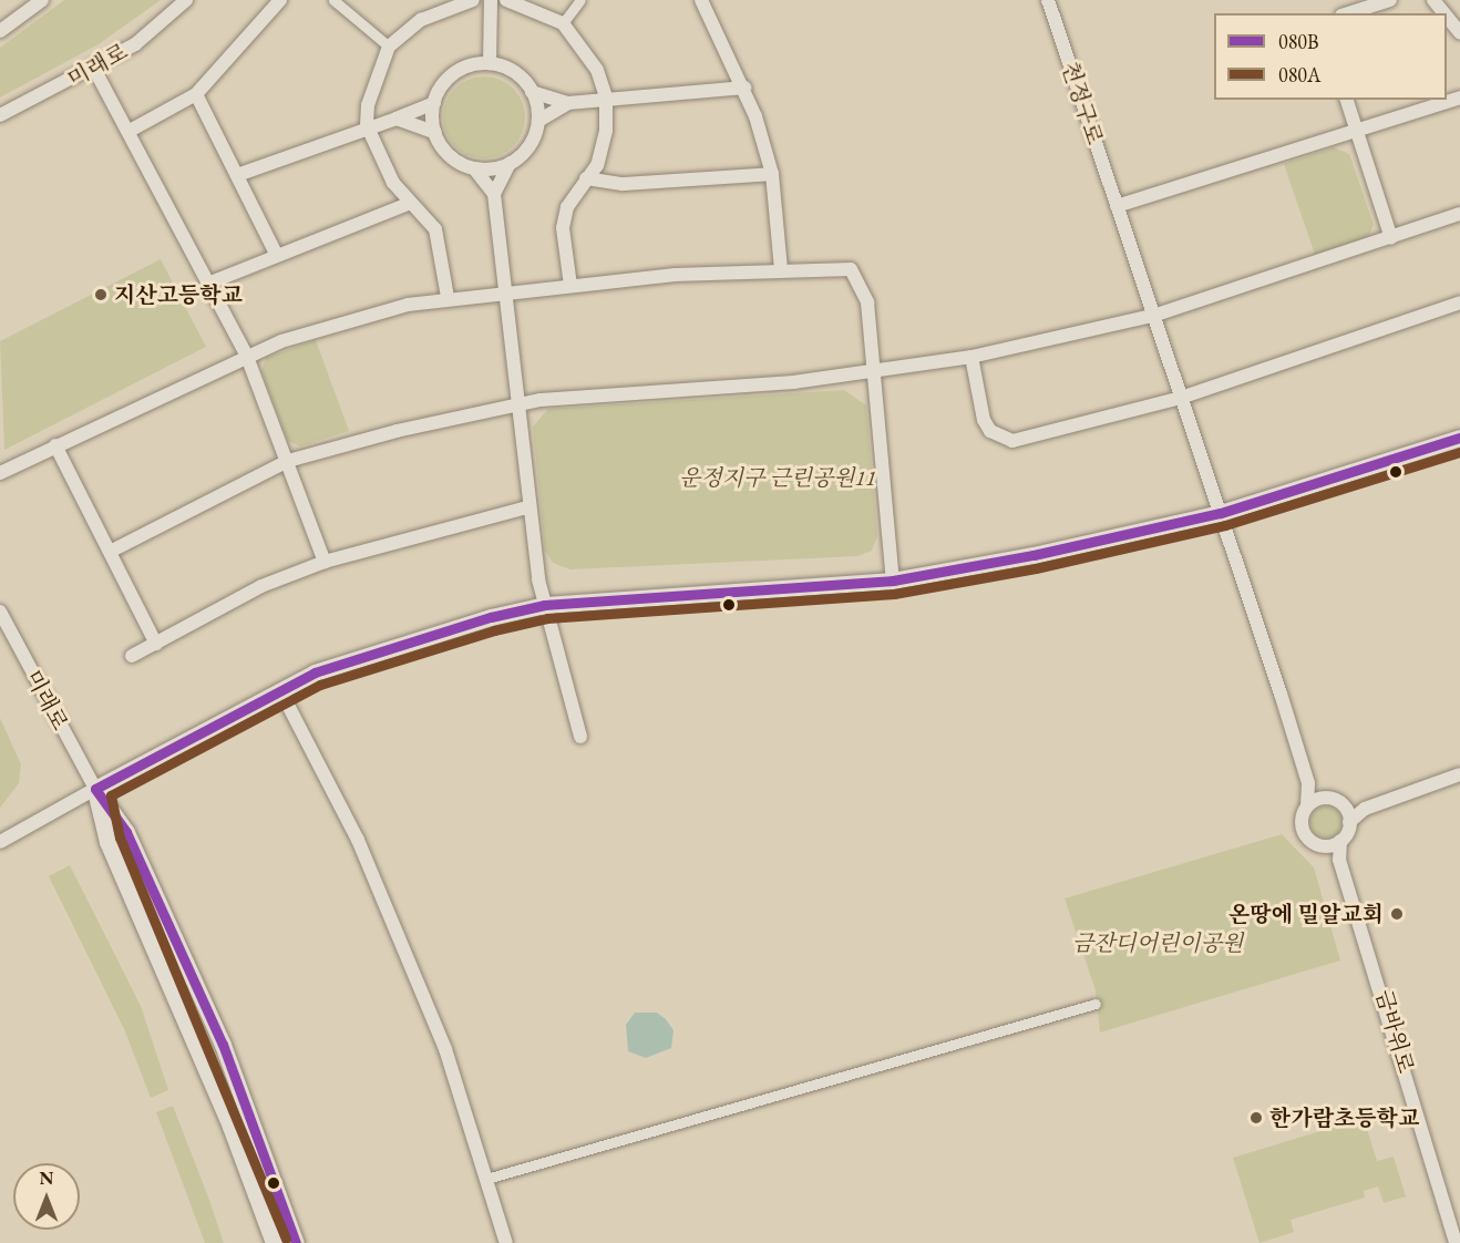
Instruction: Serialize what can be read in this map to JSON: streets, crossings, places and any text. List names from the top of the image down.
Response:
{
  "streets": {
    "street": ["미래로", "천정구로", "금바위로"]
  },
  "parks": ["운정지구 근린공원11", "금잔디어린이공원"],
  "places": ["지산고등학교", "온땅에 밀알교회", "한가람초등학교"],
  "lines": ["transit line 080B", "transit line 080A"],
  "legend": ["080B", "080A"],
  "north": "top"
}
